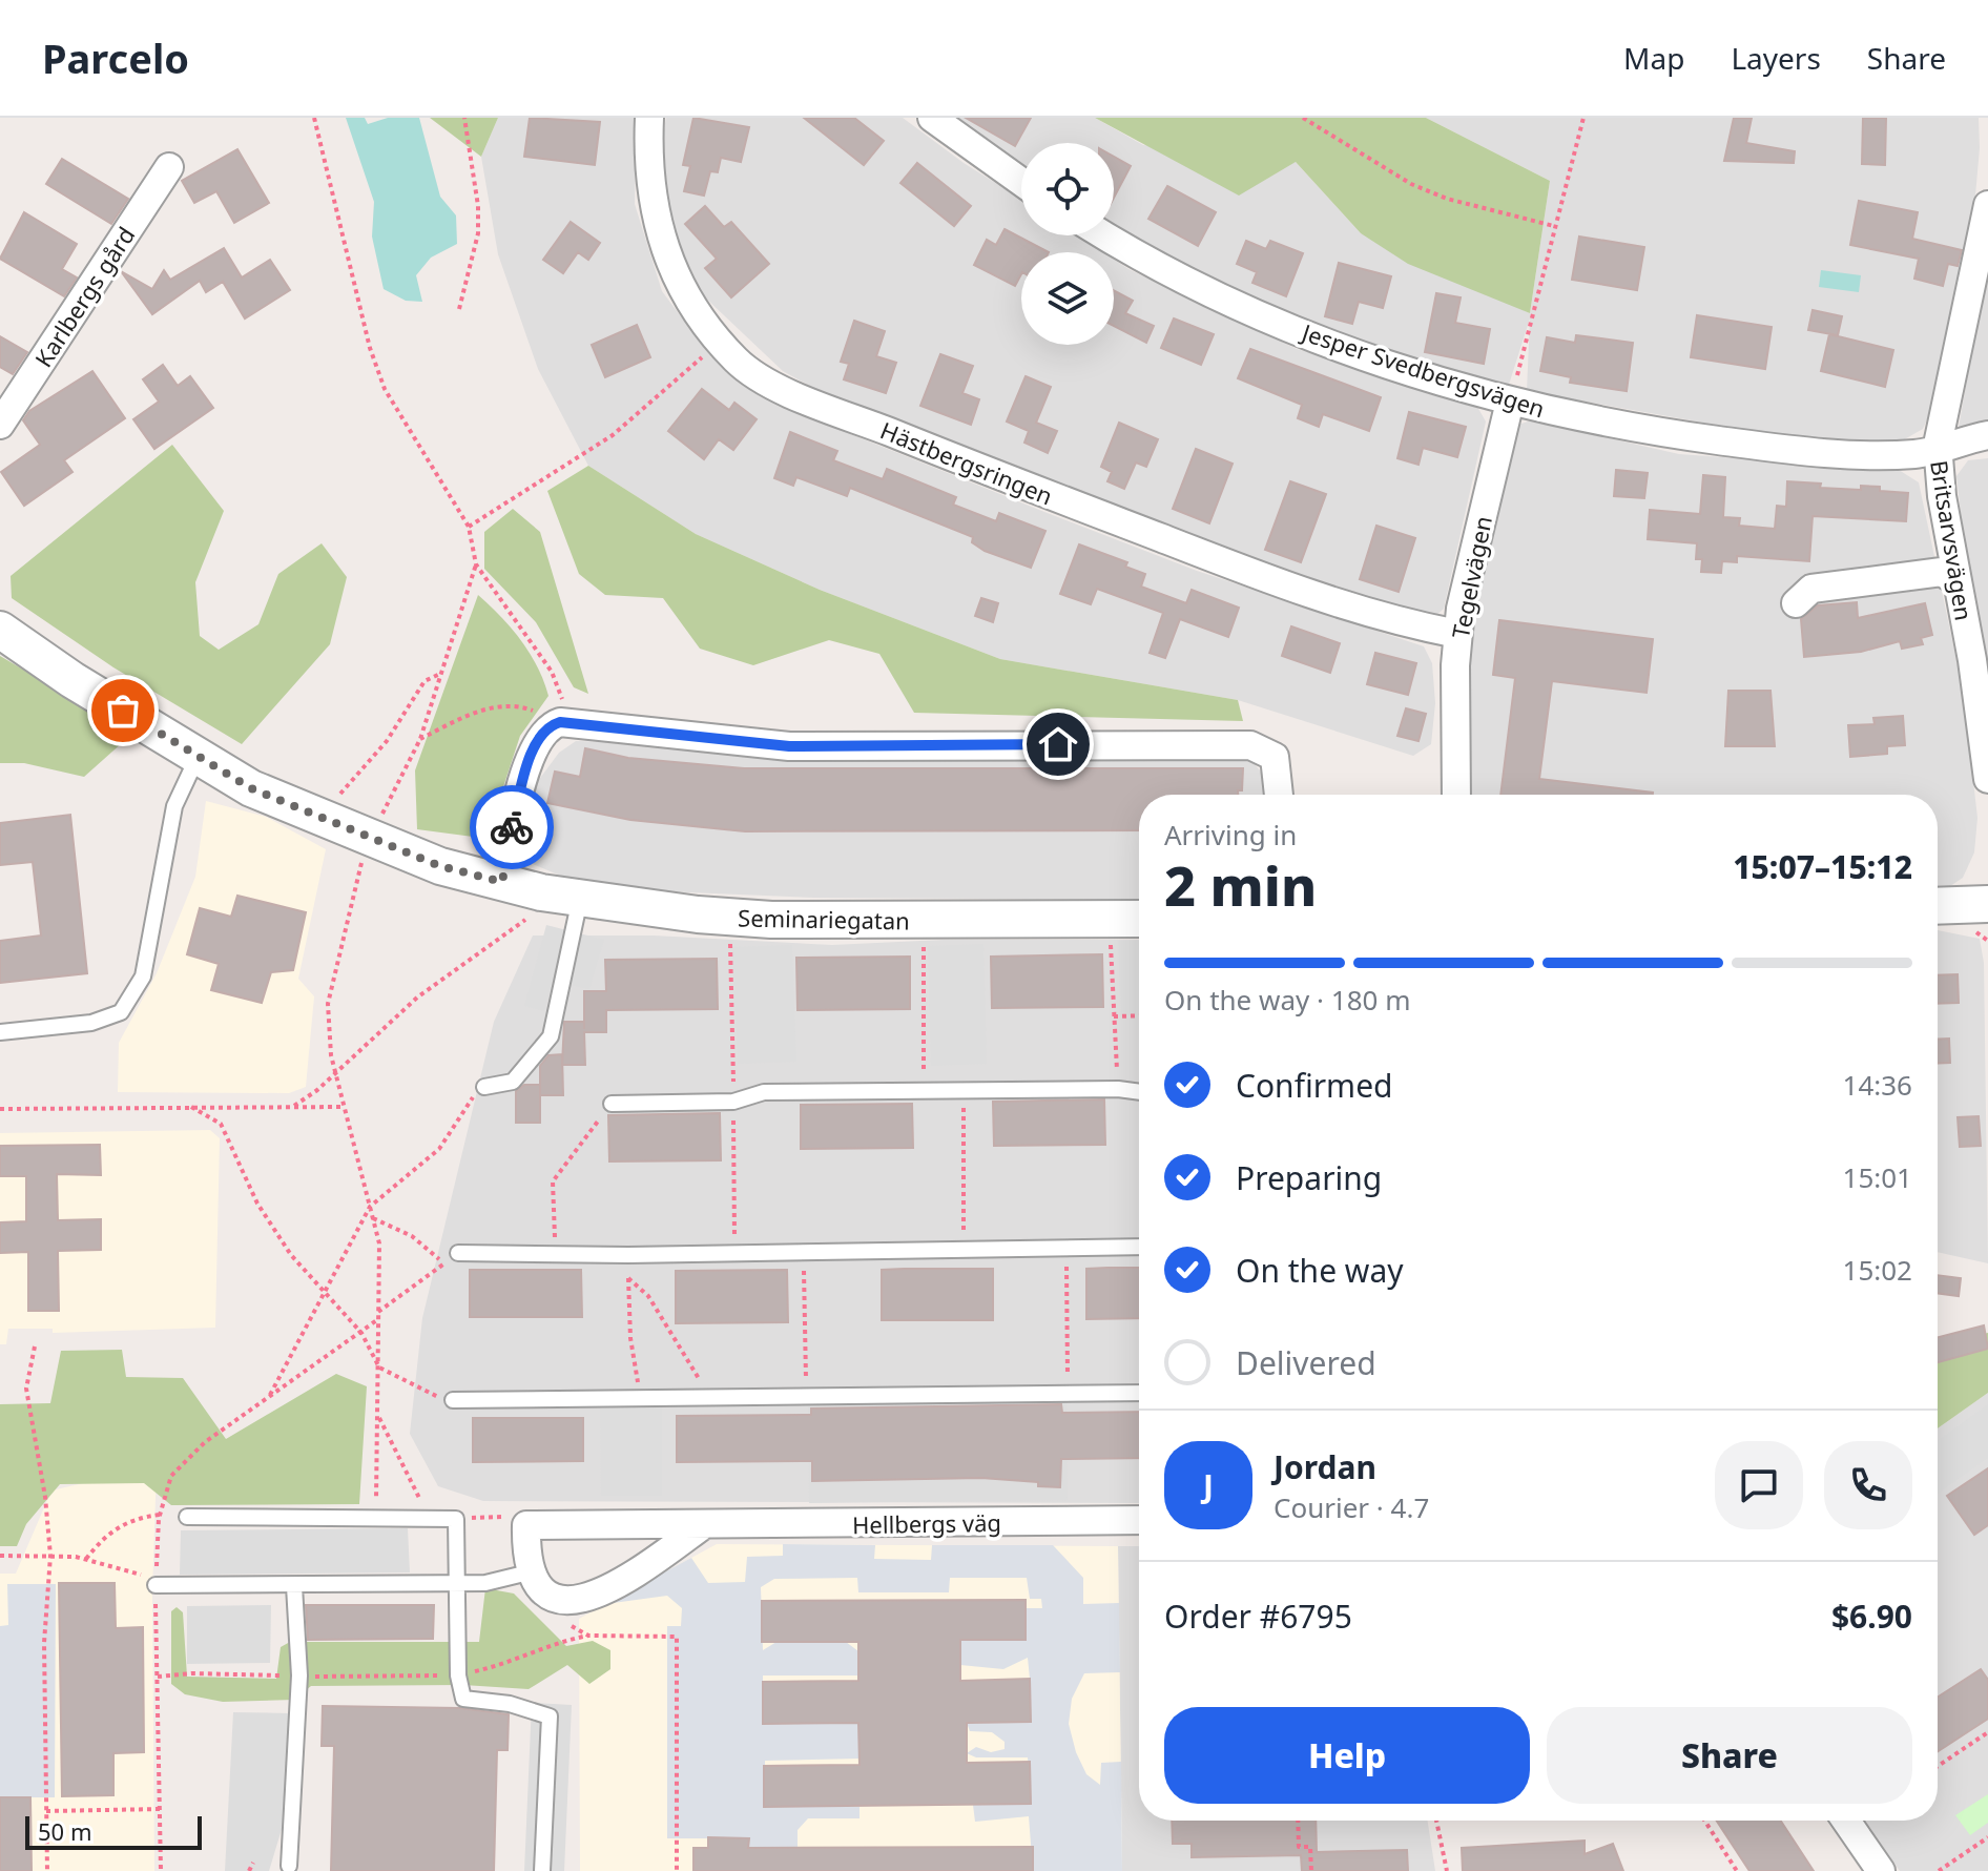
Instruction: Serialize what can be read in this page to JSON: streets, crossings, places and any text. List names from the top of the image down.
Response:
{
  "streets": {
    "street": [
      "Karlbergs gård",
      "Jesper Svedbergsvägen",
      "Hästbergsringen",
      "Britsarvsvägen",
      "Tegelvägen",
      "Seminariegatan",
      "Hellbergs väg"
    ]
  },
  "crossings": [
    ["Jesper Svedbergsvägen", "Britsarvsvägen"],
    ["Jesper Svedbergsvägen", "Tegelvägen"],
    ["Hästbergsringen", "Tegelvägen"]
  ],
  "scale_bar": "50 m",
  "page": {
    "header": "Parcelo",
    "nav": ["Map", "Layers", "Share"],
    "heading": ["2 min", "Arriving in", "15:07–15:12"],
    "panel": [
      "Jordan",
      "Courier · 4.7",
      "Order #6795",
      "$6.90"
    ],
    "bar": "On the way · 180 m",
    "list": [
      ["Confirmed", "14:36"],
      ["Preparing", "15:01"],
      ["On the way", "15:02"],
      "Delivered"
    ],
    "round": "J",
    "buttons": ["Help", "Share"],
    "scale": "50 m"
  }
}
